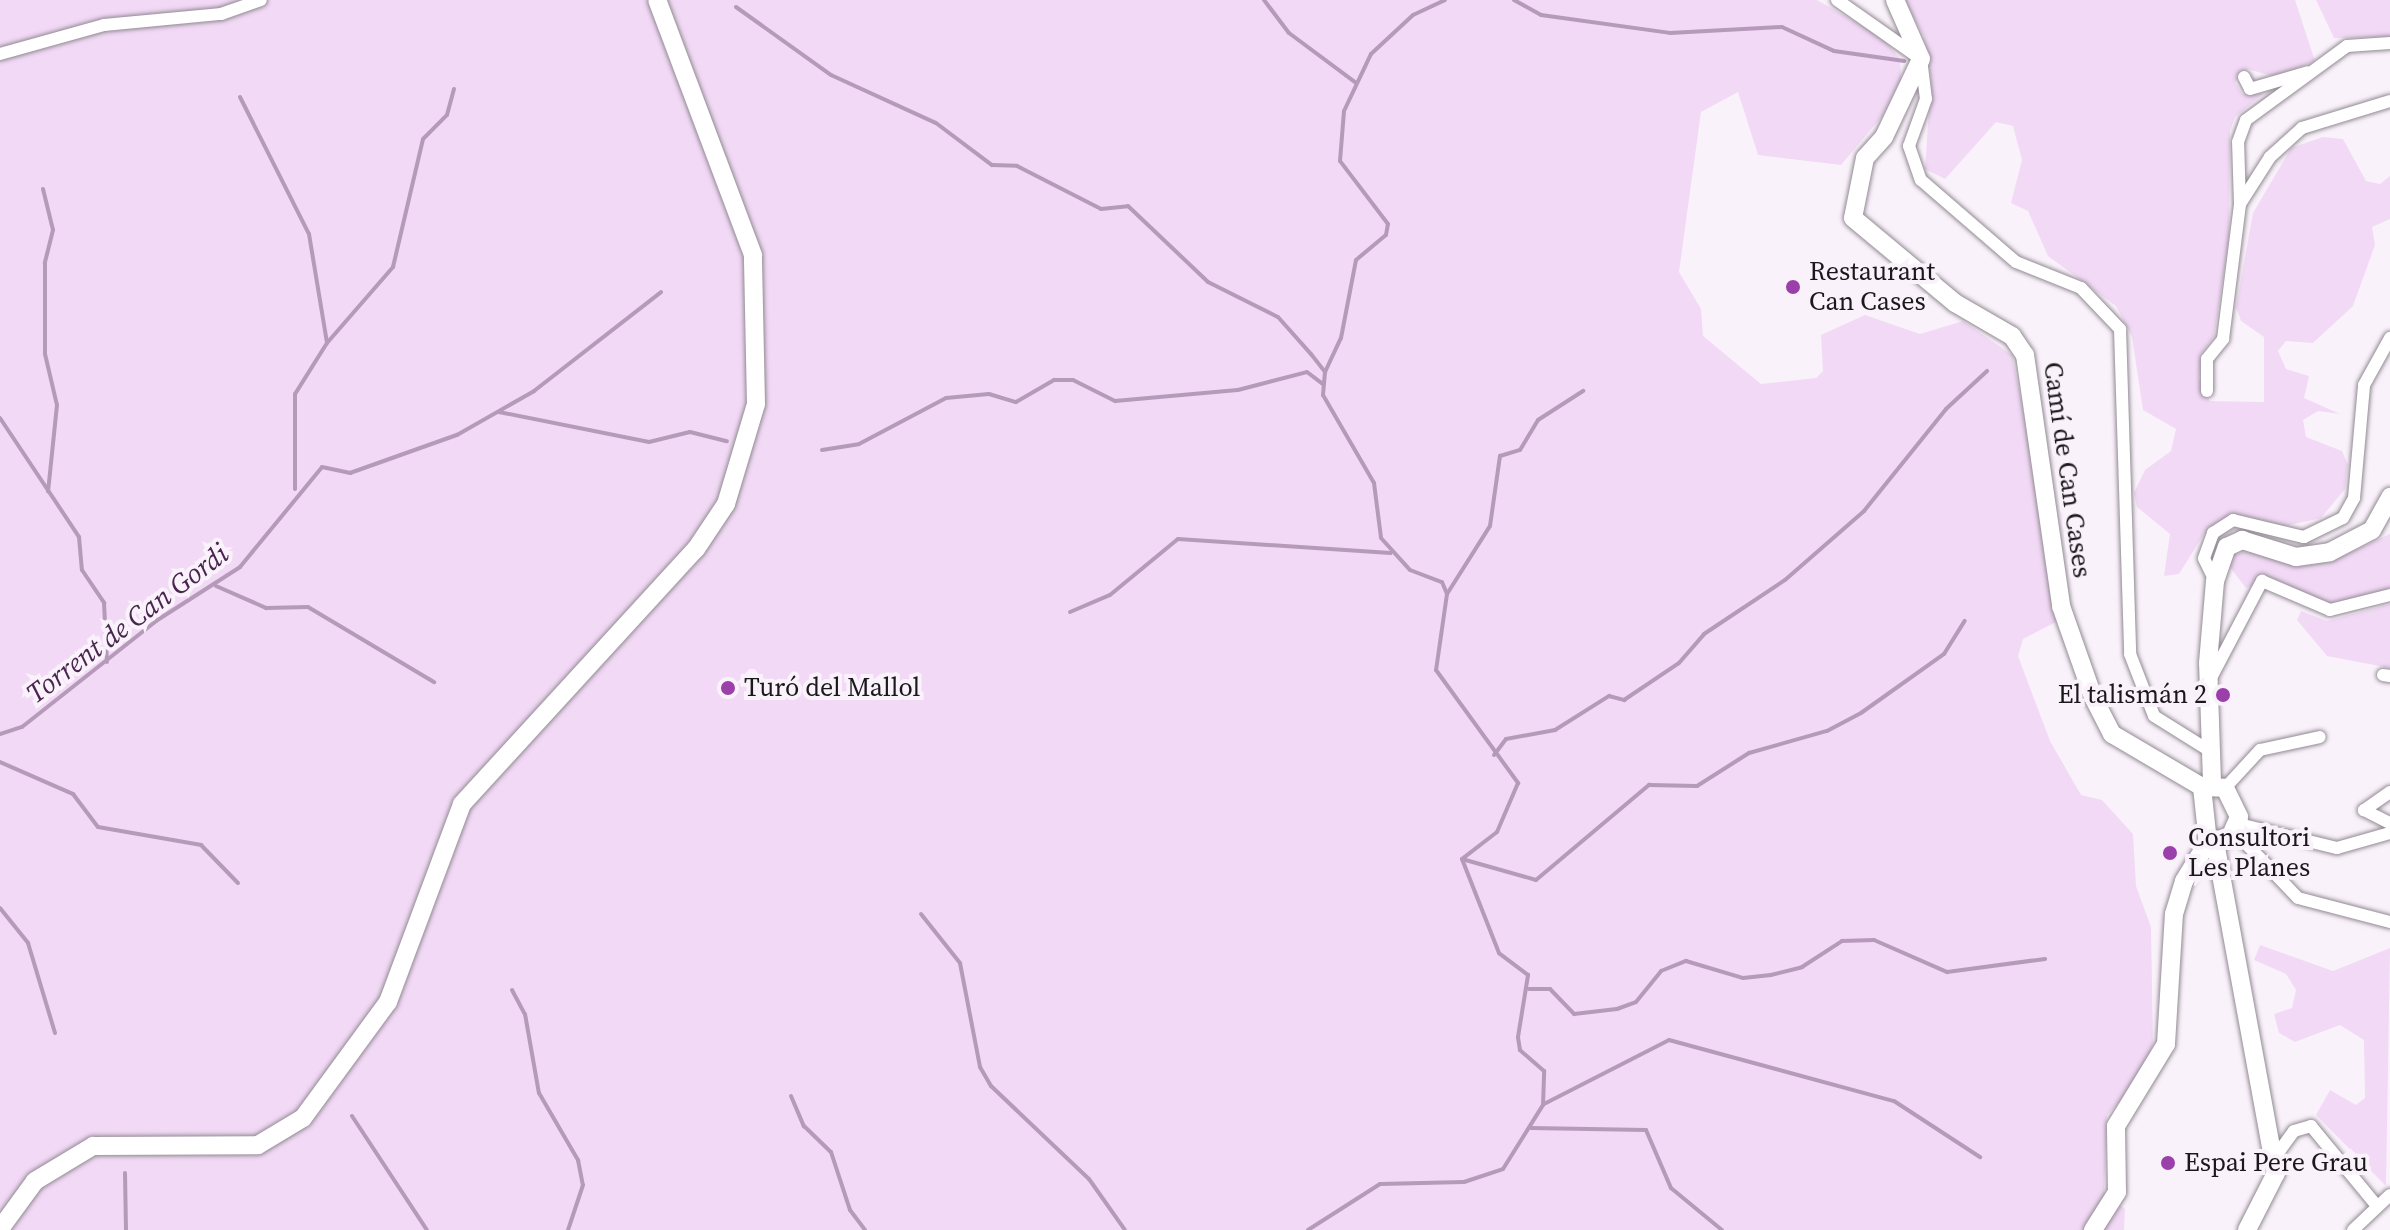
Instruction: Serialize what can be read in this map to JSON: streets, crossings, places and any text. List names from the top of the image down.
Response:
{
  "streets": {
    "street": ["Camí de Can Cases"]
  },
  "water": ["Torrent de Can Gordi"],
  "places": [
    "Restaurant Can Cases",
    "Turó del Mallol",
    "El talismán 2",
    "Consultori Les Planes",
    "Espai Pere Grau"
  ]
}
